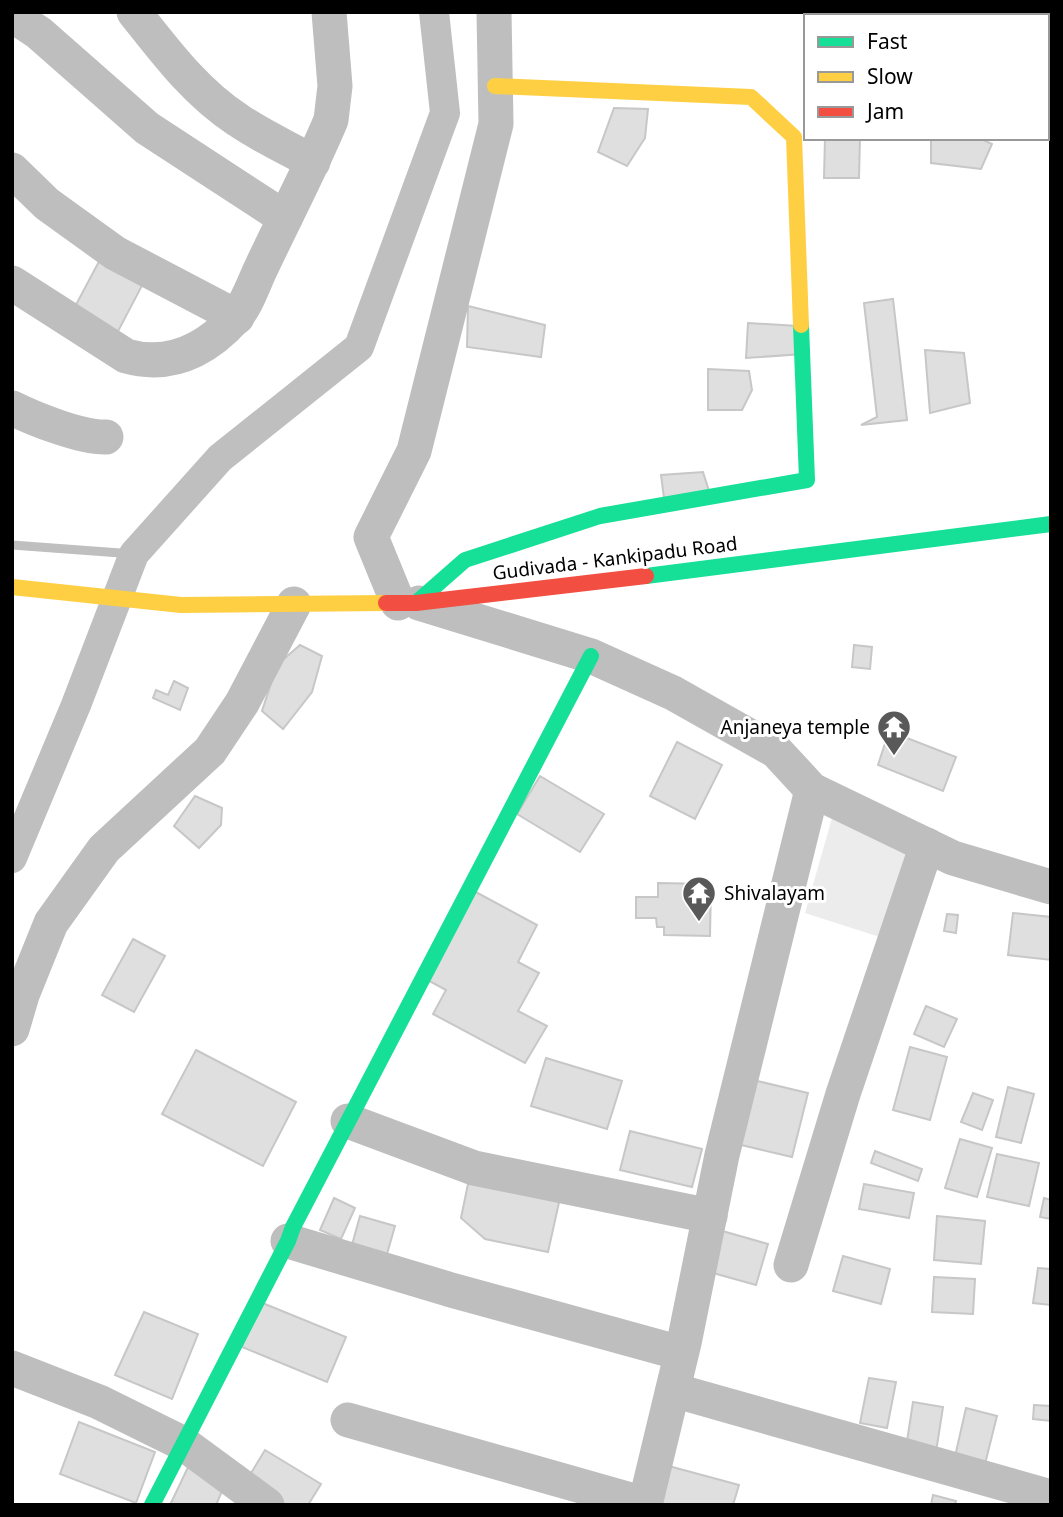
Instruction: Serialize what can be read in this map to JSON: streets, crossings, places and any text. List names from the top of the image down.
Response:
{
  "streets": {
    "street": ["Gudivada - Kankipadu Road"]
  },
  "places": {
    "temple": ["Anjaneya temple", "Shivalayam"]
  },
  "legend": ["Fast", "Slow", "Jam"]
}
